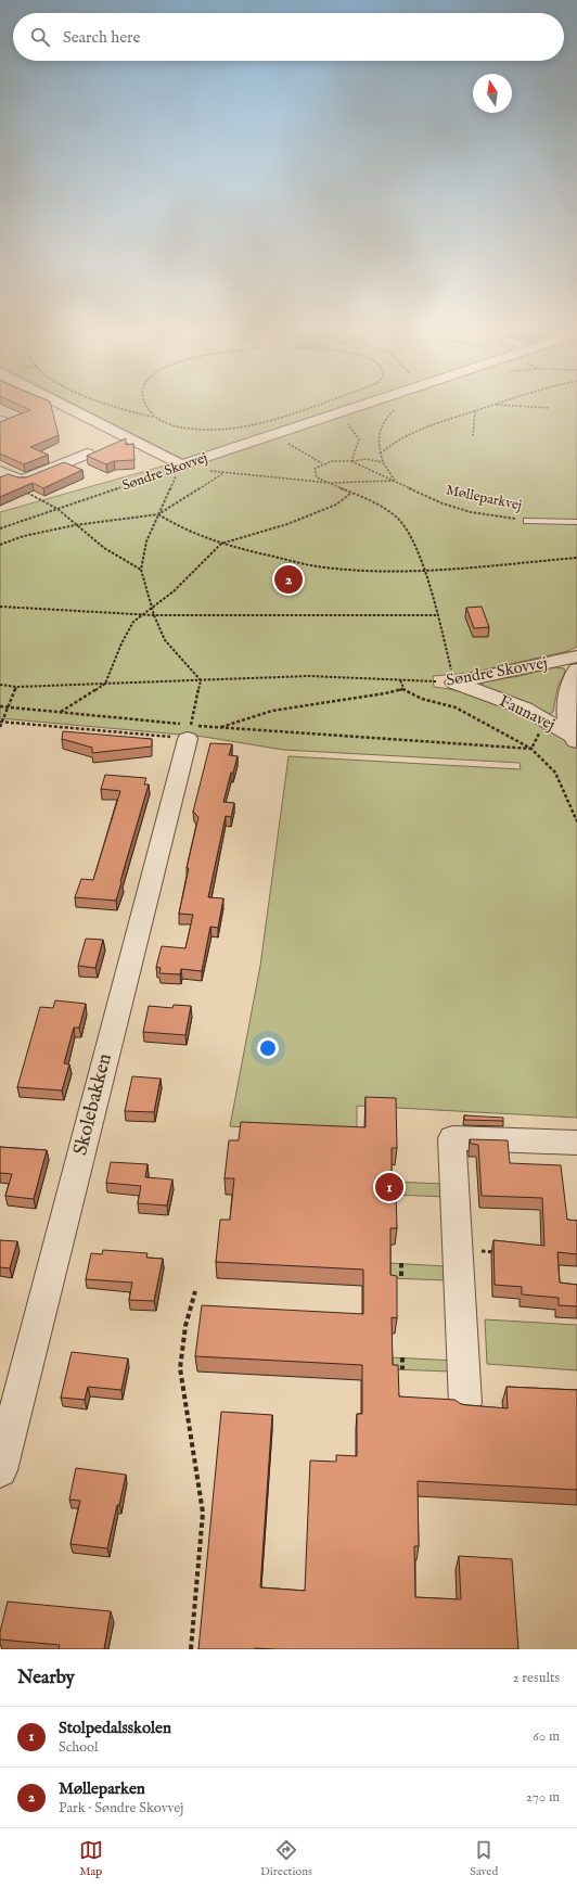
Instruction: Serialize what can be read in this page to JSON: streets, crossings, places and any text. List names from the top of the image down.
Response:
{
  "streets": {
    "street": ["Søndre Skovvej", "Faunavej", "Skolebakken"],
    "lane": ["Mølleparkvej"]
  },
  "crossings": [
    ["Søndre Skovvej", "Faunavej"]
  ],
  "north": "top",
  "page": {
    "search": "Search here",
    "pins": ["2", "1"],
    "heading": ["Nearby", "2 results"],
    "list": [
      {
        "mark": "1",
        "name": "Stolpedalsskolen",
        "note": "School",
        "value": "60 m"
      },
      {
        "mark": "2",
        "name": "Mølleparken",
        "note": "Park · Søndre Skovvej",
        "value": "270 m"
      }
    ],
    "nav": ["Map", "Directions", "Saved"]
  }
}
